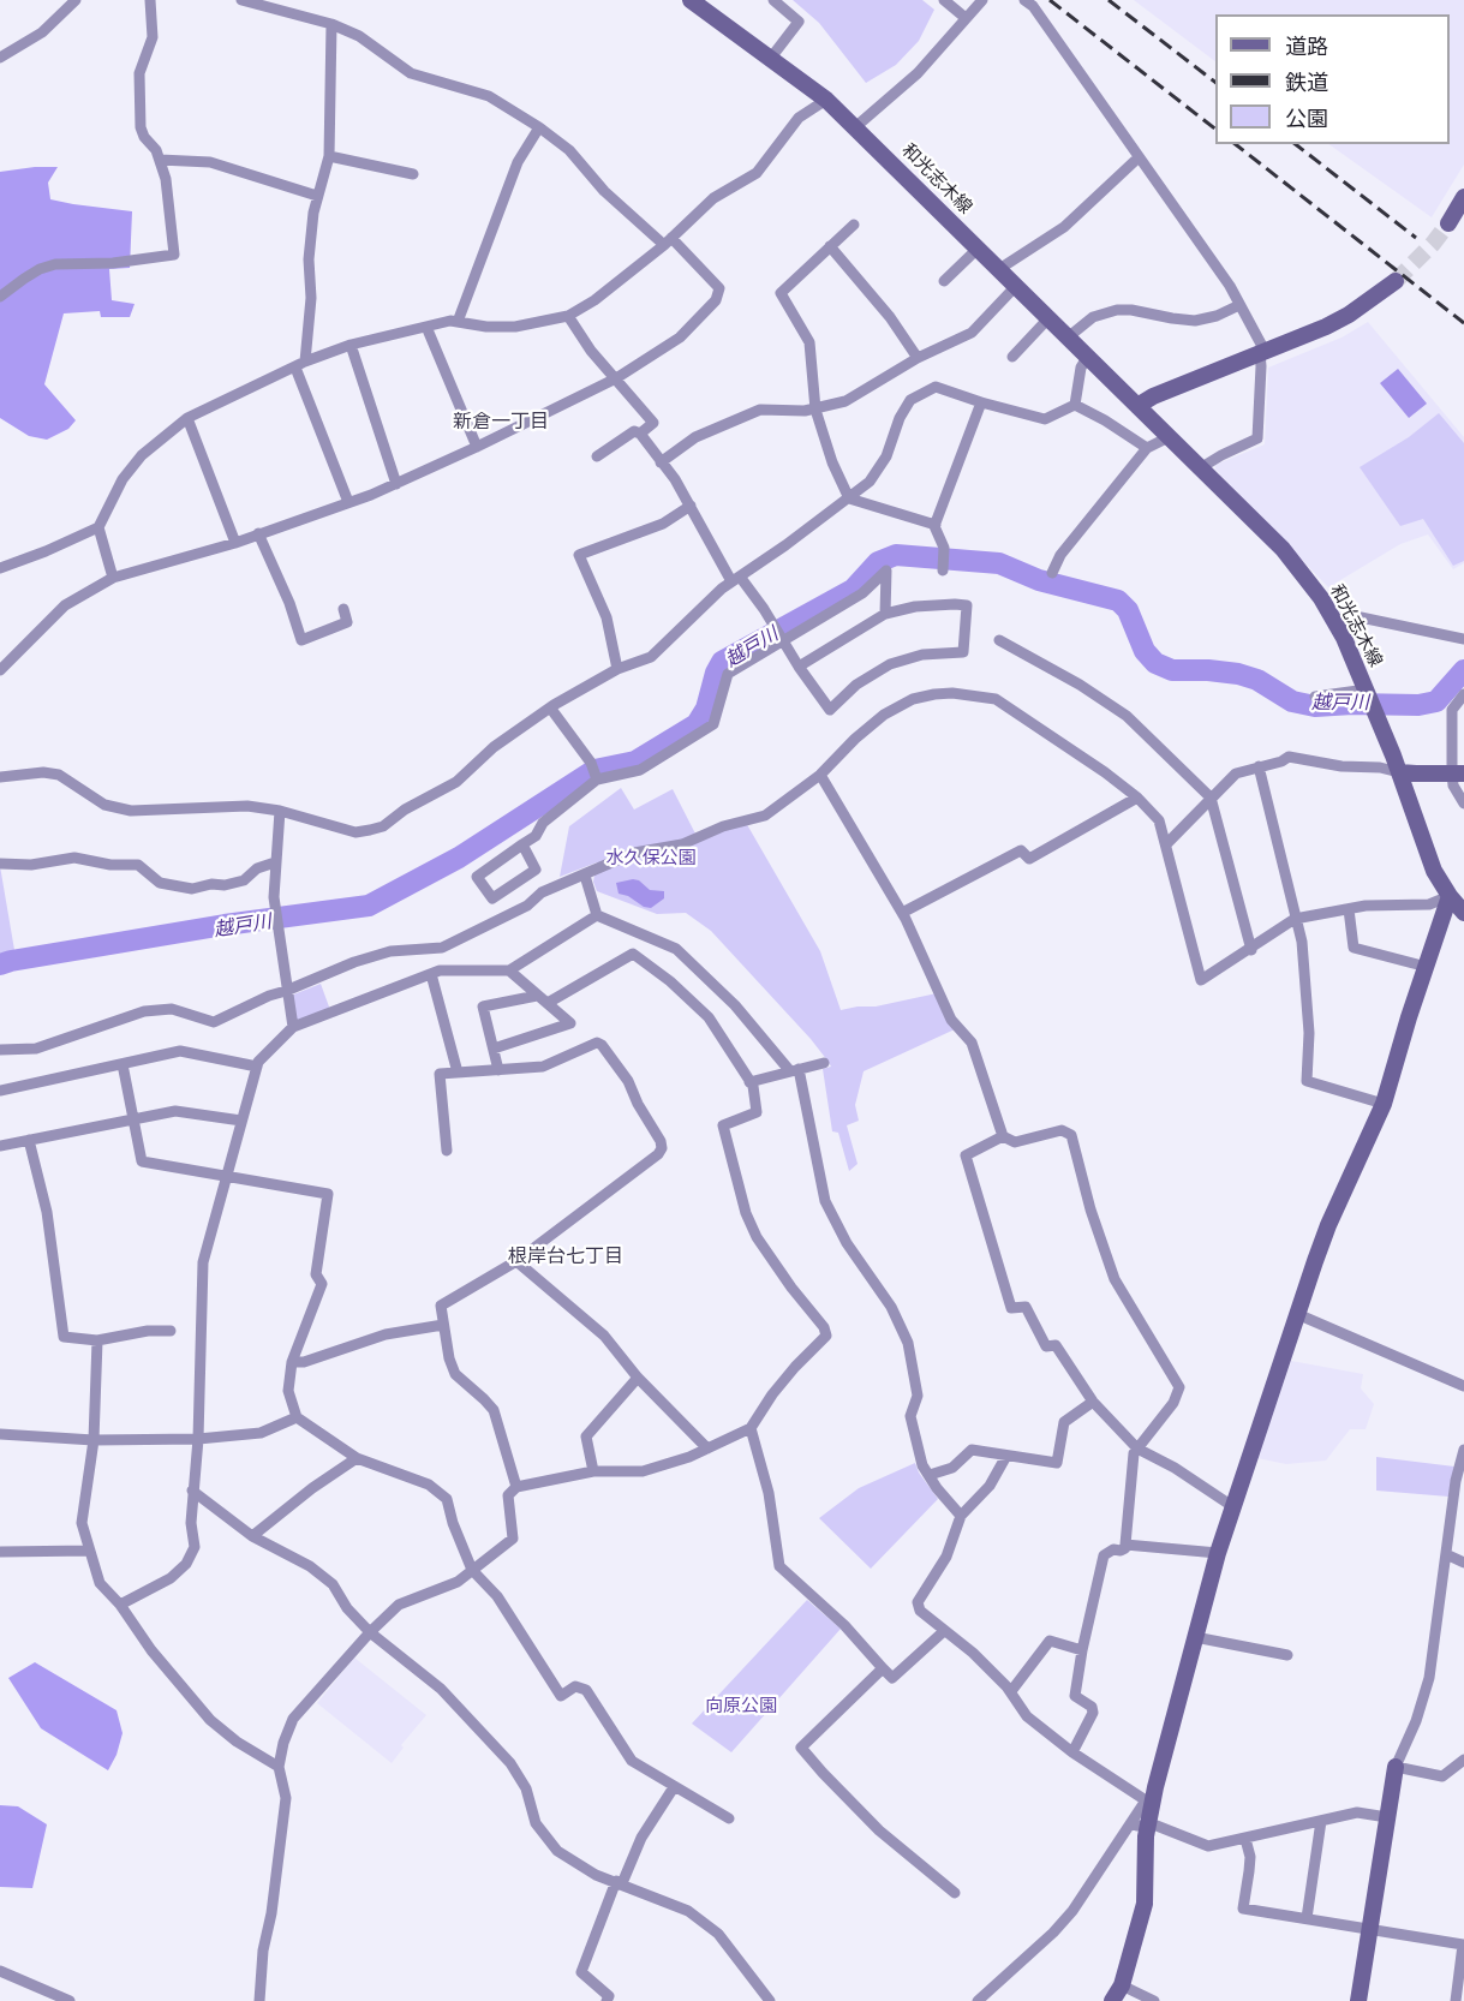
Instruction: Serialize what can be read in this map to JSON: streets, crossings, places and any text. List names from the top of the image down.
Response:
{
  "streets": {
    "main road": ["和光志木線"]
  },
  "districts": ["新倉一丁目", "根岸台七丁目"],
  "water": ["越戸川"],
  "parks": ["水久保公園", "向原公園"],
  "legend": ["道路", "鉄道", "公園"]
}
